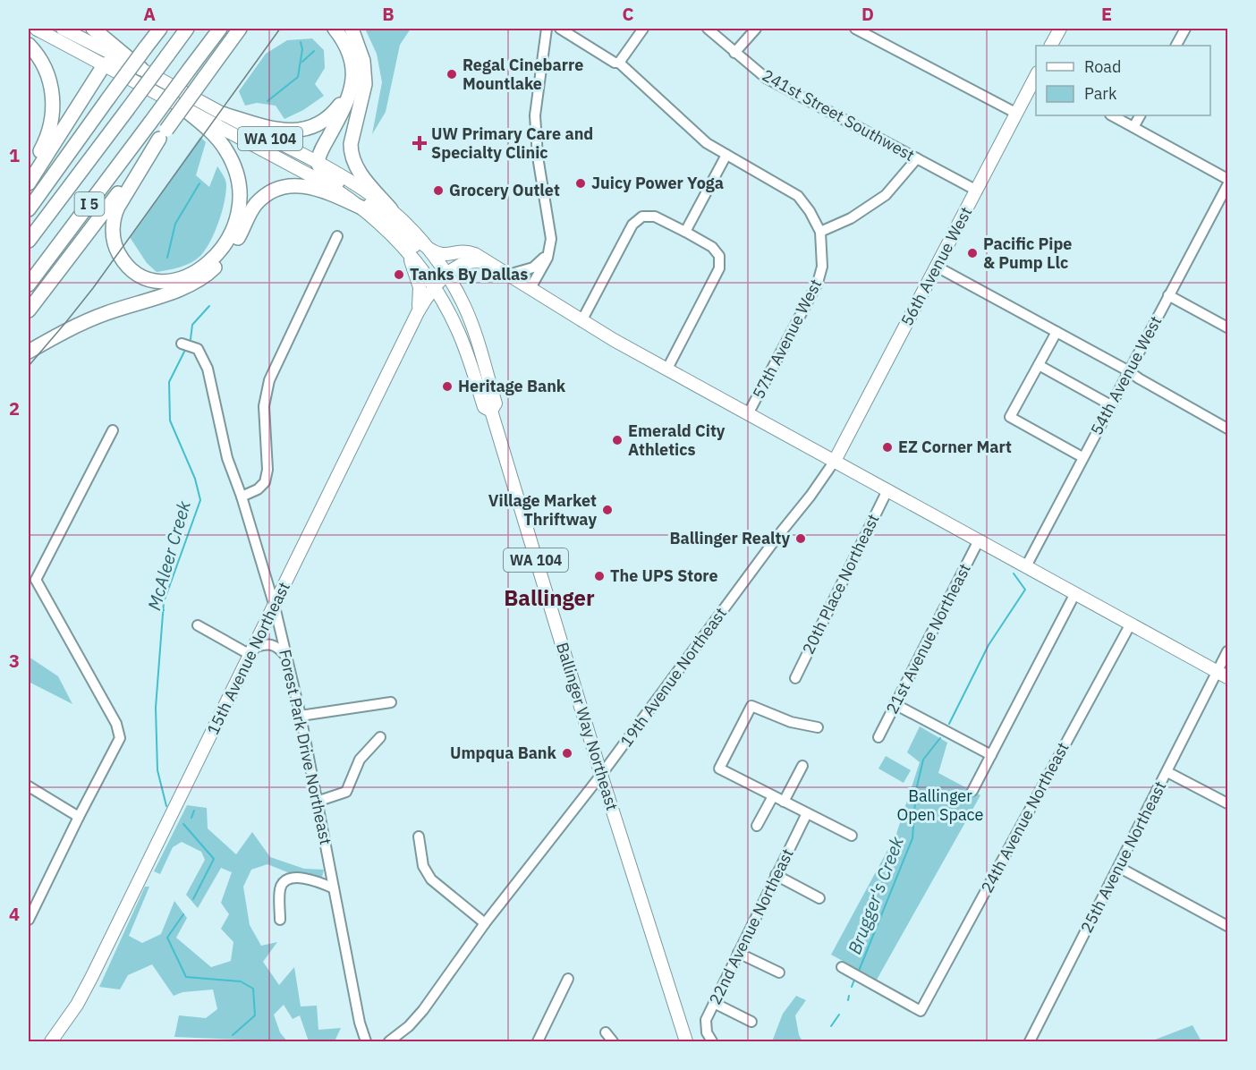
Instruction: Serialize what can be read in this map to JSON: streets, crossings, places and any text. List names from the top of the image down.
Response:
{
  "streets": {
    "highway": ["I 5"],
    "main road": [
      "WA 104",
      "56th Avenue West",
      "15th Avenue Northeast",
      "Ballinger Way Northeast"
    ],
    "street": [
      "241st Street Southwest",
      "57th Avenue West",
      "54th Avenue West",
      "20th Place Northeast",
      "21st Avenue Northeast",
      "19th Avenue Northeast",
      "Forest Park Drive Northeast",
      "24th Avenue Northeast",
      "25th Avenue Northeast",
      "22nd Avenue Northeast"
    ]
  },
  "crossings": [
    ["241st Street Southwest", "56th Avenue West"],
    ["WA 104", "15th Avenue Northeast"],
    ["WA 104", "Ballinger Way Northeast"],
    ["56th Avenue West", "19th Avenue Northeast"],
    ["15th Avenue Northeast", "Ballinger Way Northeast"],
    ["15th Avenue Northeast", "Forest Park Drive Northeast"],
    ["19th Avenue Northeast", "Ballinger Way Northeast"]
  ],
  "districts": ["Ballinger"],
  "water": ["McAleer Creek", "Brugger's Creek"],
  "parks": ["Ballinger Open Space"],
  "places": {
    "other": [
      "Regal Cinebarre Mountlake",
      "Juicy Power Yoga",
      "Grocery Outlet",
      "Pacific Pipe & Pump Llc",
      "Tanks By Dallas",
      "Heritage Bank",
      "Emerald City Athletics",
      "EZ Corner Mart",
      "Village Market Thriftway",
      "Ballinger Realty",
      "The UPS Store",
      "Umpqua Bank"
    ],
    "health": ["UW Primary Care and Specialty Clinic"]
  },
  "legend": ["Road", "Park"],
  "grid": {
    "columns": [
      "A",
      "B",
      "C",
      "D",
      "E"
    ],
    "rows": [
      "1",
      "2",
      "3",
      "4"
    ]
  }
}
